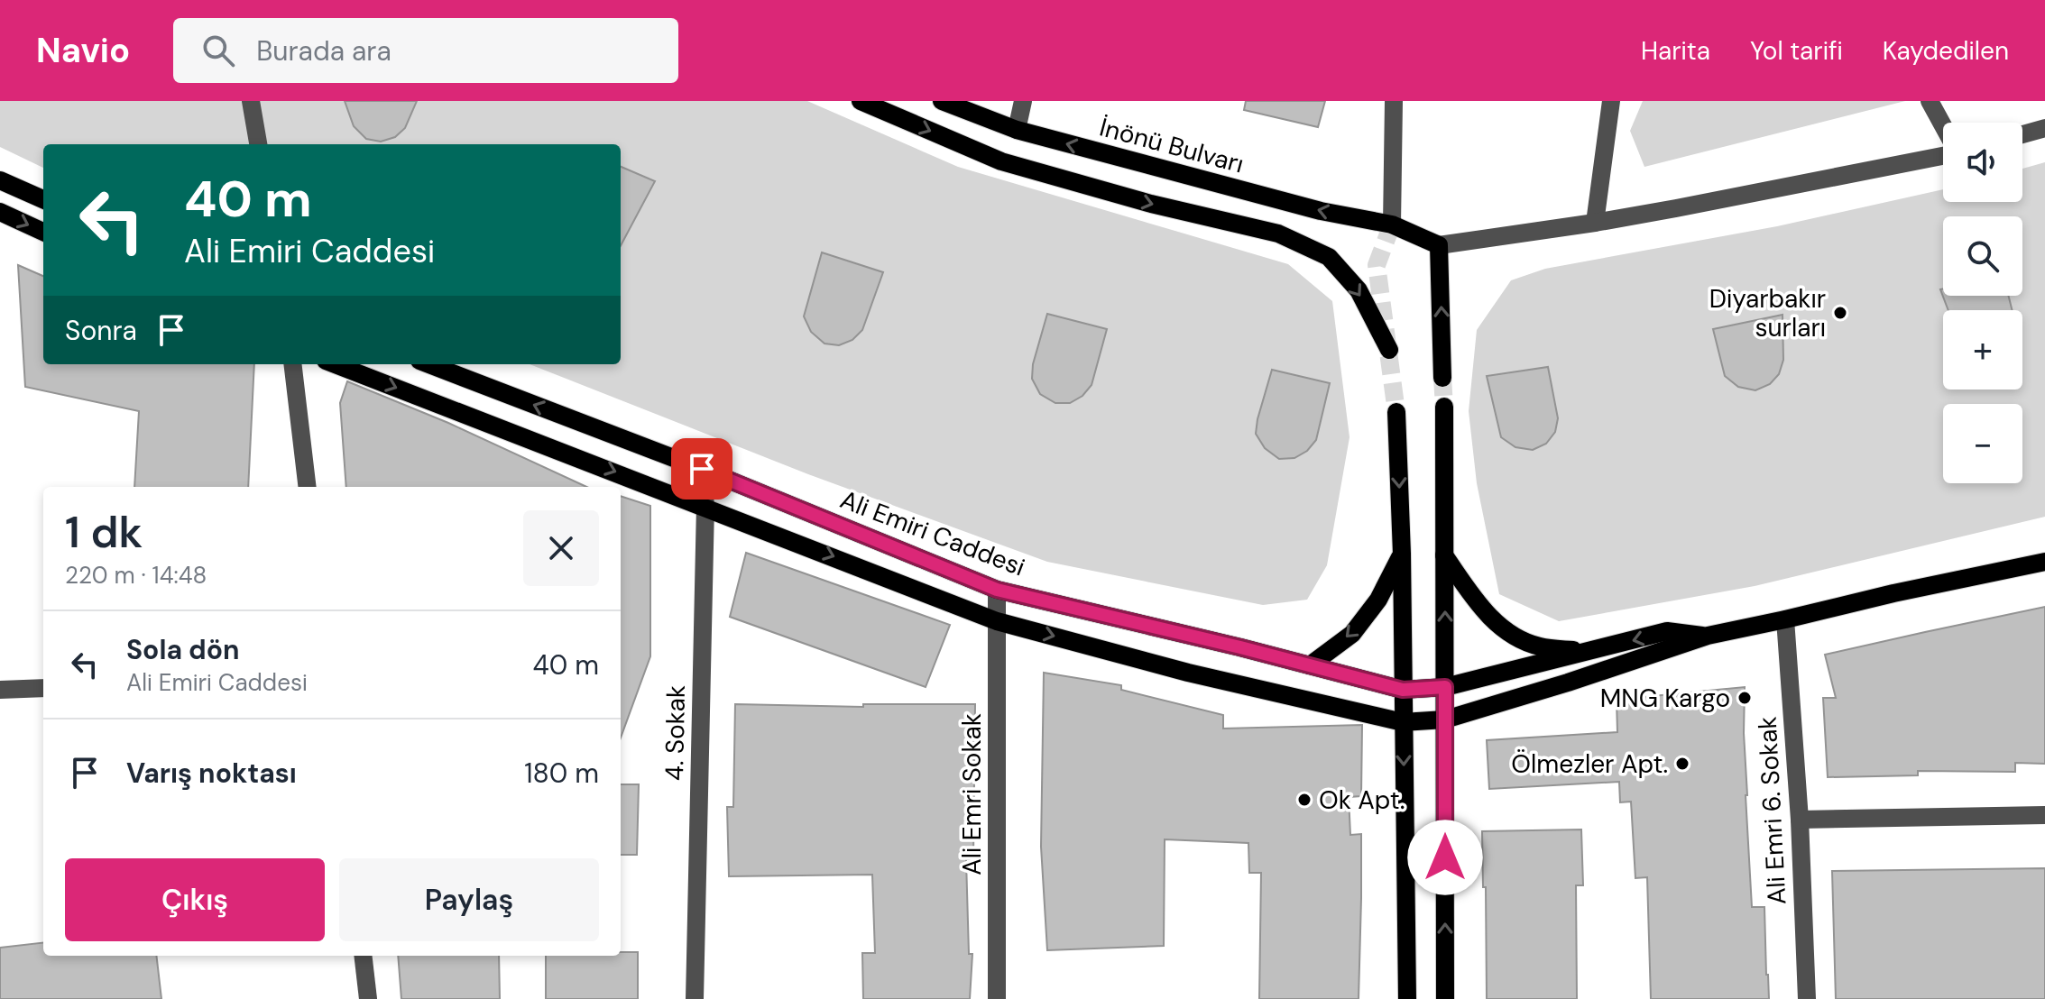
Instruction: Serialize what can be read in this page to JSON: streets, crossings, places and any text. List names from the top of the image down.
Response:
{
  "streets": {
    "main road": ["İnönü Bulvarı", "Ali Emiri Caddesi"],
    "street": ["4. Sokak", "Ali Emri Sokak", "Ali Emri 6. Sokak"]
  },
  "crossings": [
    ["Ali Emiri Caddesi", "4. Sokak"],
    ["Ali Emiri Caddesi", "Ali Emri Sokak"]
  ],
  "places": [
    "Diyarbakır surları",
    "MNG Kargo",
    "Ölmezler Apt.",
    "Ok Apt."
  ],
  "page": {
    "header": "Navio",
    "search": "Burada ara",
    "nav": ["Harita", "Yol tarifi", "Kaydedilen"],
    "map_buttons": ["+", "−"],
    "turn": ["40 m", "Ali Emiri Caddesi"],
    "then": "Sonra",
    "heading": ["1 dk", "220 m · 14:48"],
    "list": [
      {
        "name": "Sola dön",
        "note": "Ali Emiri Caddesi",
        "value": "40 m"
      },
      {
        "name": "Varış noktası",
        "value": "180 m"
      }
    ],
    "buttons": ["Çıkış", "Paylaş"]
  }
}
